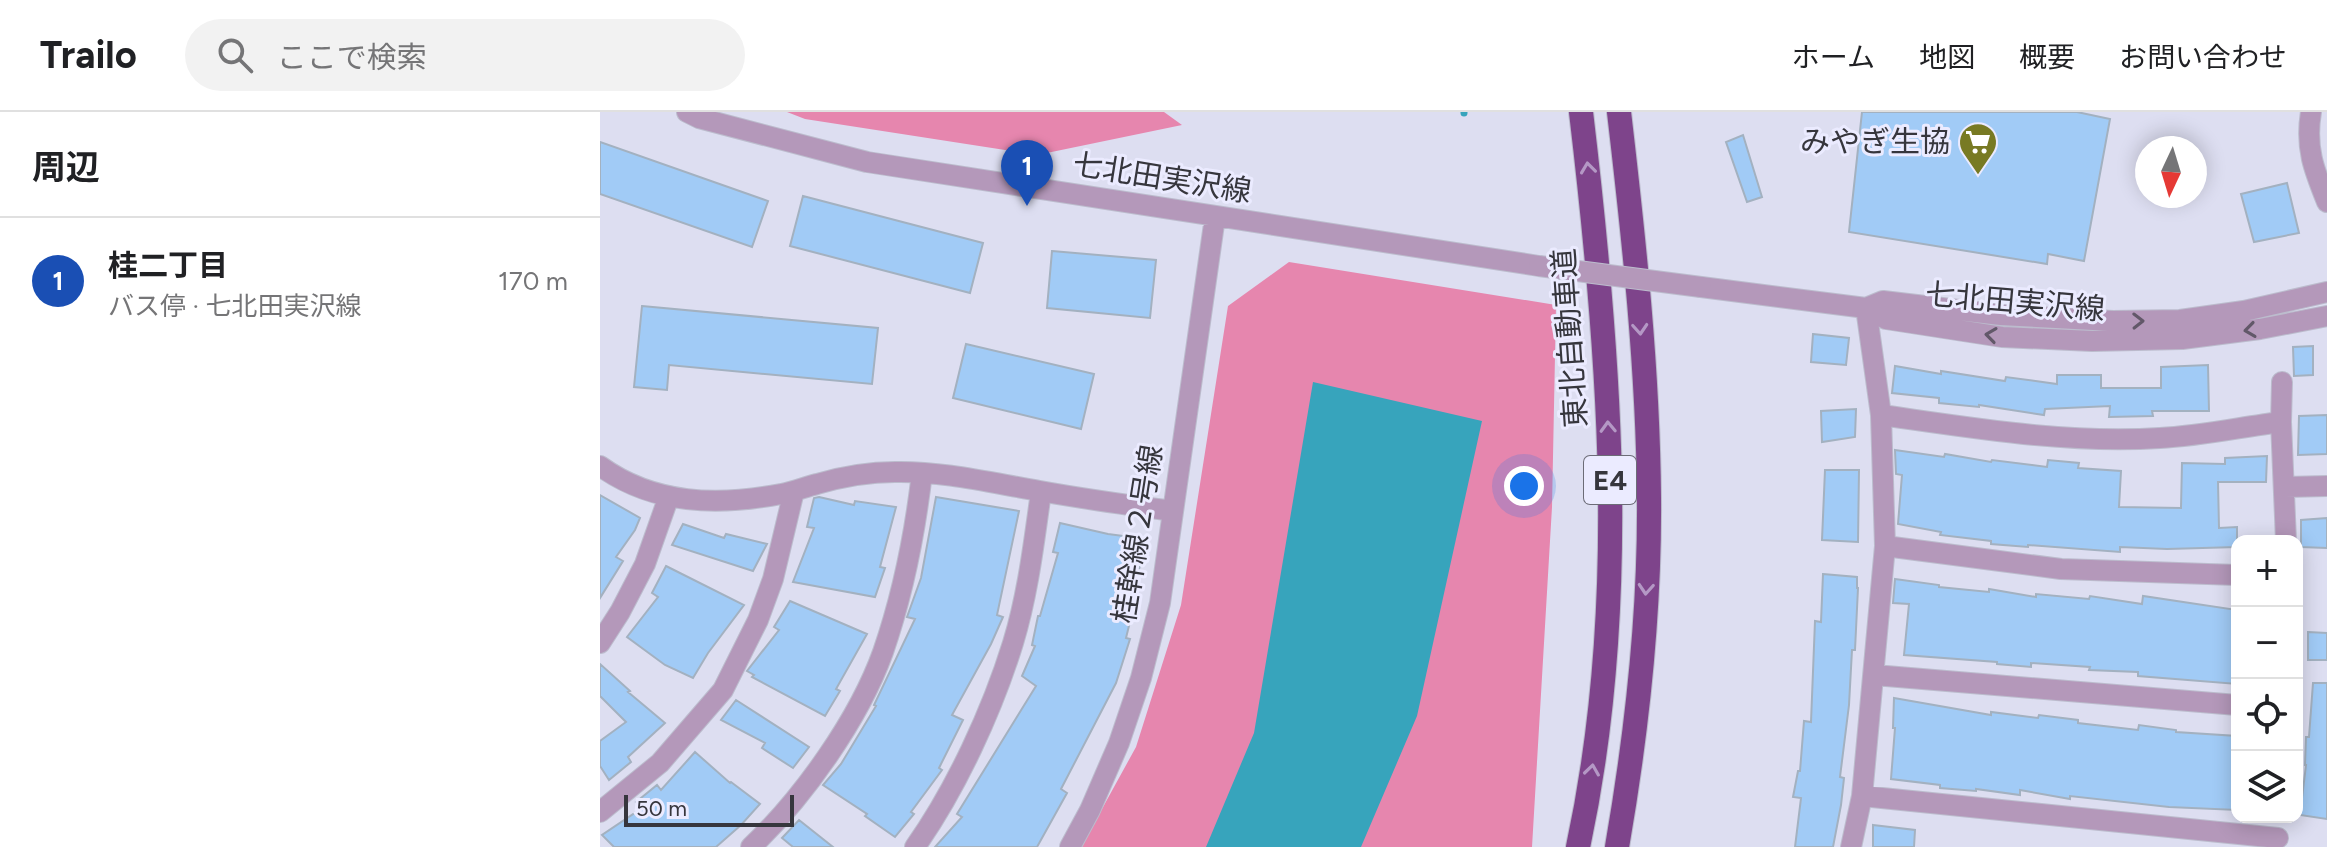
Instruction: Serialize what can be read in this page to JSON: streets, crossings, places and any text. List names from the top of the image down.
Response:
{
  "streets": {
    "highway": ["東北自動車道", "E4"],
    "street": ["七北田実沢線", "桂幹線２号線"]
  },
  "crossings": [
    ["七北田実沢線", "桂幹線２号線"]
  ],
  "places": {
    "supermarket": ["みやぎ生協"]
  },
  "scale_bar": "50 m",
  "north": "bottom",
  "page": {
    "header": "Trailo",
    "search": "ここで検索",
    "nav": [
      "ホーム",
      "地図",
      "概要",
      "お問い合わせ"
    ],
    "heading": "周辺",
    "pins": "1",
    "list": [
      {
        "mark": "1",
        "name": "桂二丁目",
        "note": "バス停 · 七北田実沢線",
        "value": "170 m"
      }
    ],
    "map_buttons": ["+", "−"],
    "scale": "50 m"
  }
}
